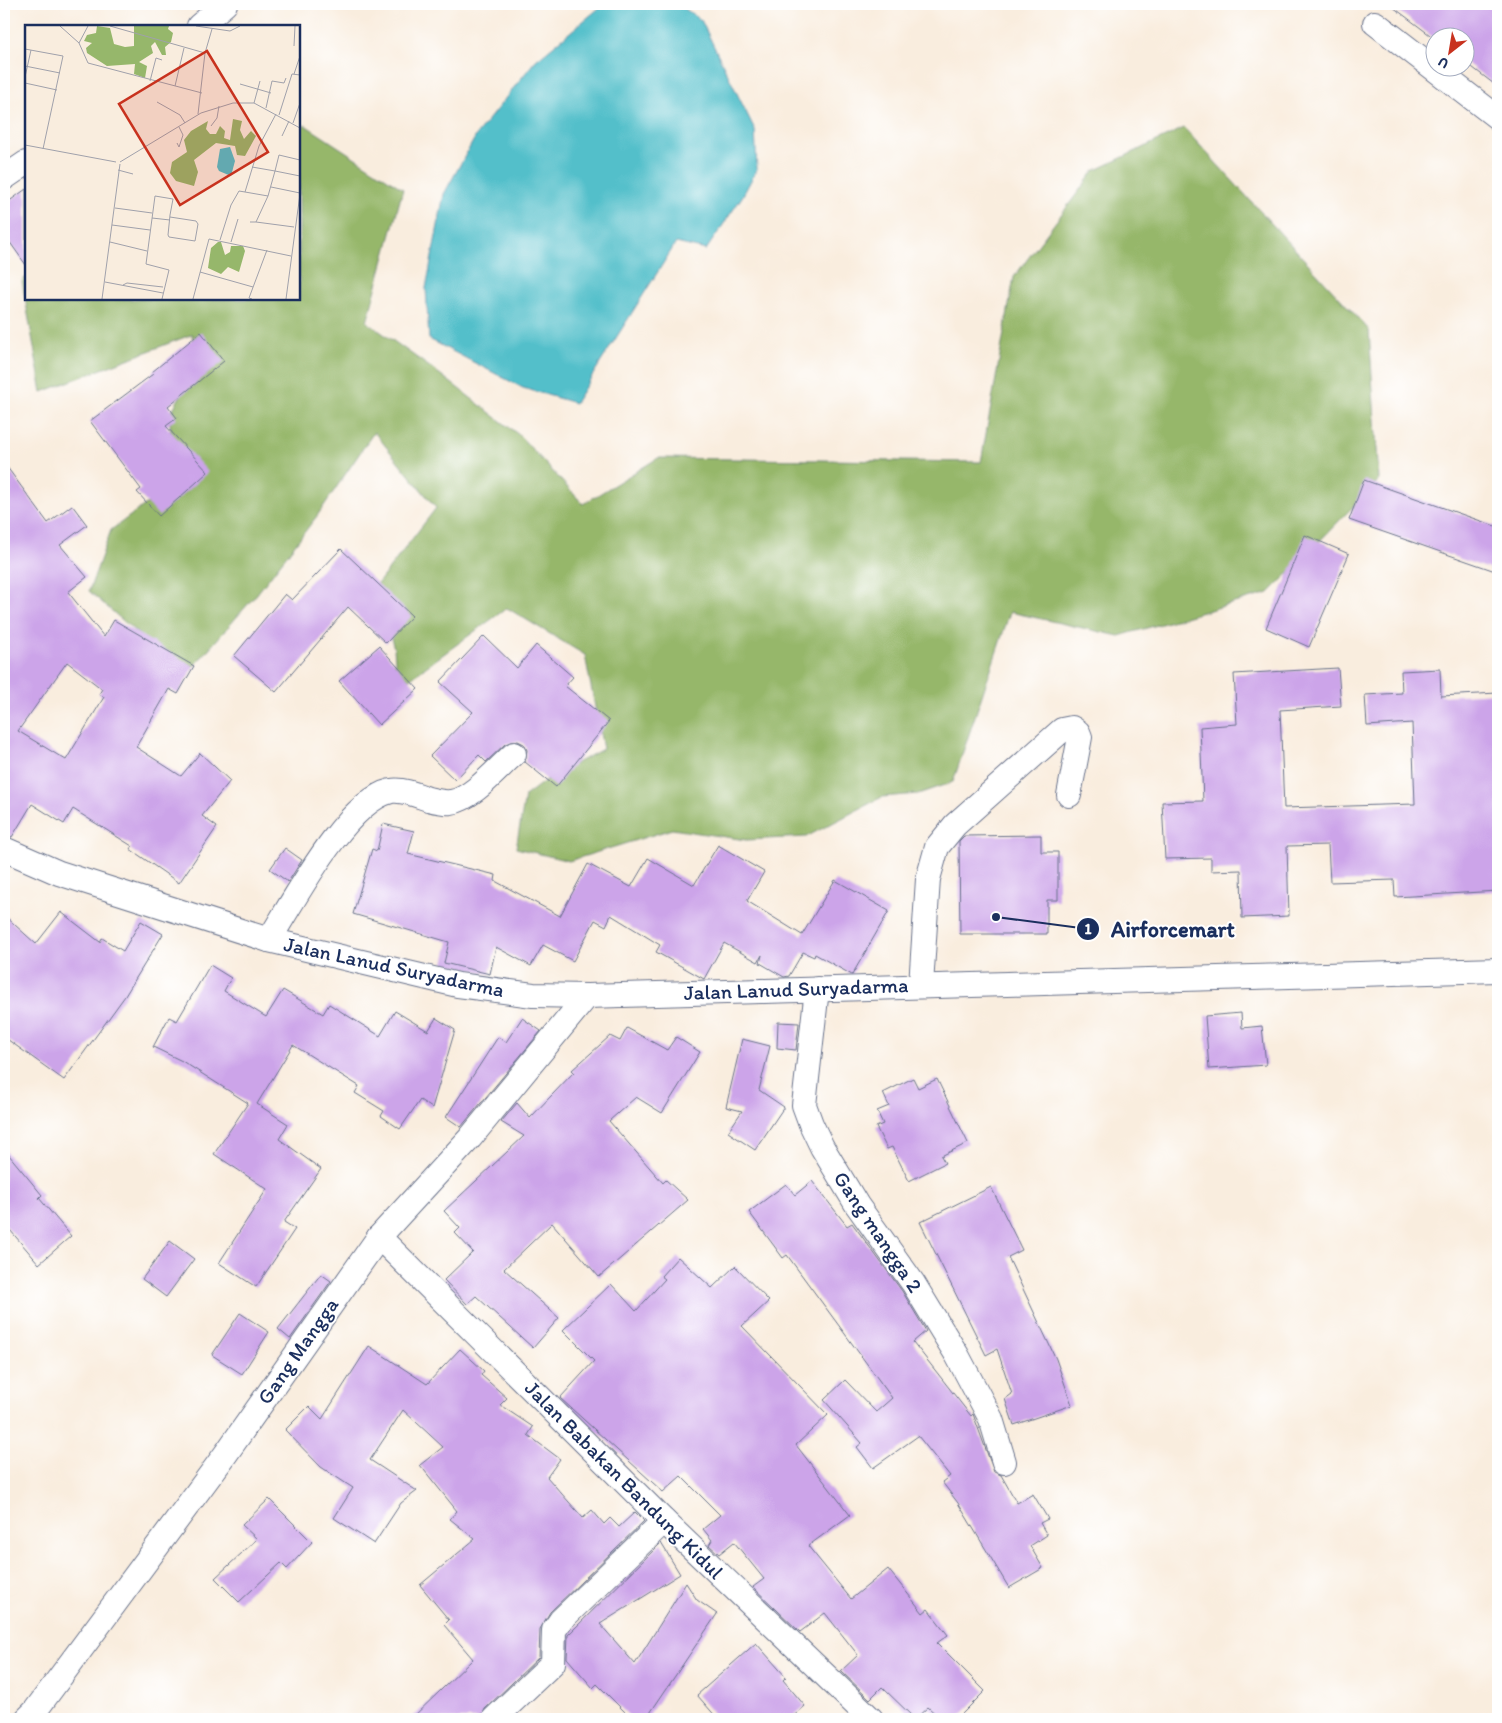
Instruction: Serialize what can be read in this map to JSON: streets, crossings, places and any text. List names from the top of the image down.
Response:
{
  "streets": {
    "street": [
      "Jalan Lanud Suryadarma",
      "Gang mangga 2",
      "Gang Mangga",
      "Jalan Babakan Bandung Kidul"
    ]
  },
  "crossings": [
    ["Jalan Lanud Suryadarma", "Gang mangga 2"],
    ["Jalan Lanud Suryadarma", "Gang Mangga"],
    ["Gang Mangga", "Jalan Babakan Bandung Kidul"]
  ],
  "places": ["Airforcemart"],
  "north": "bottom left"
}
